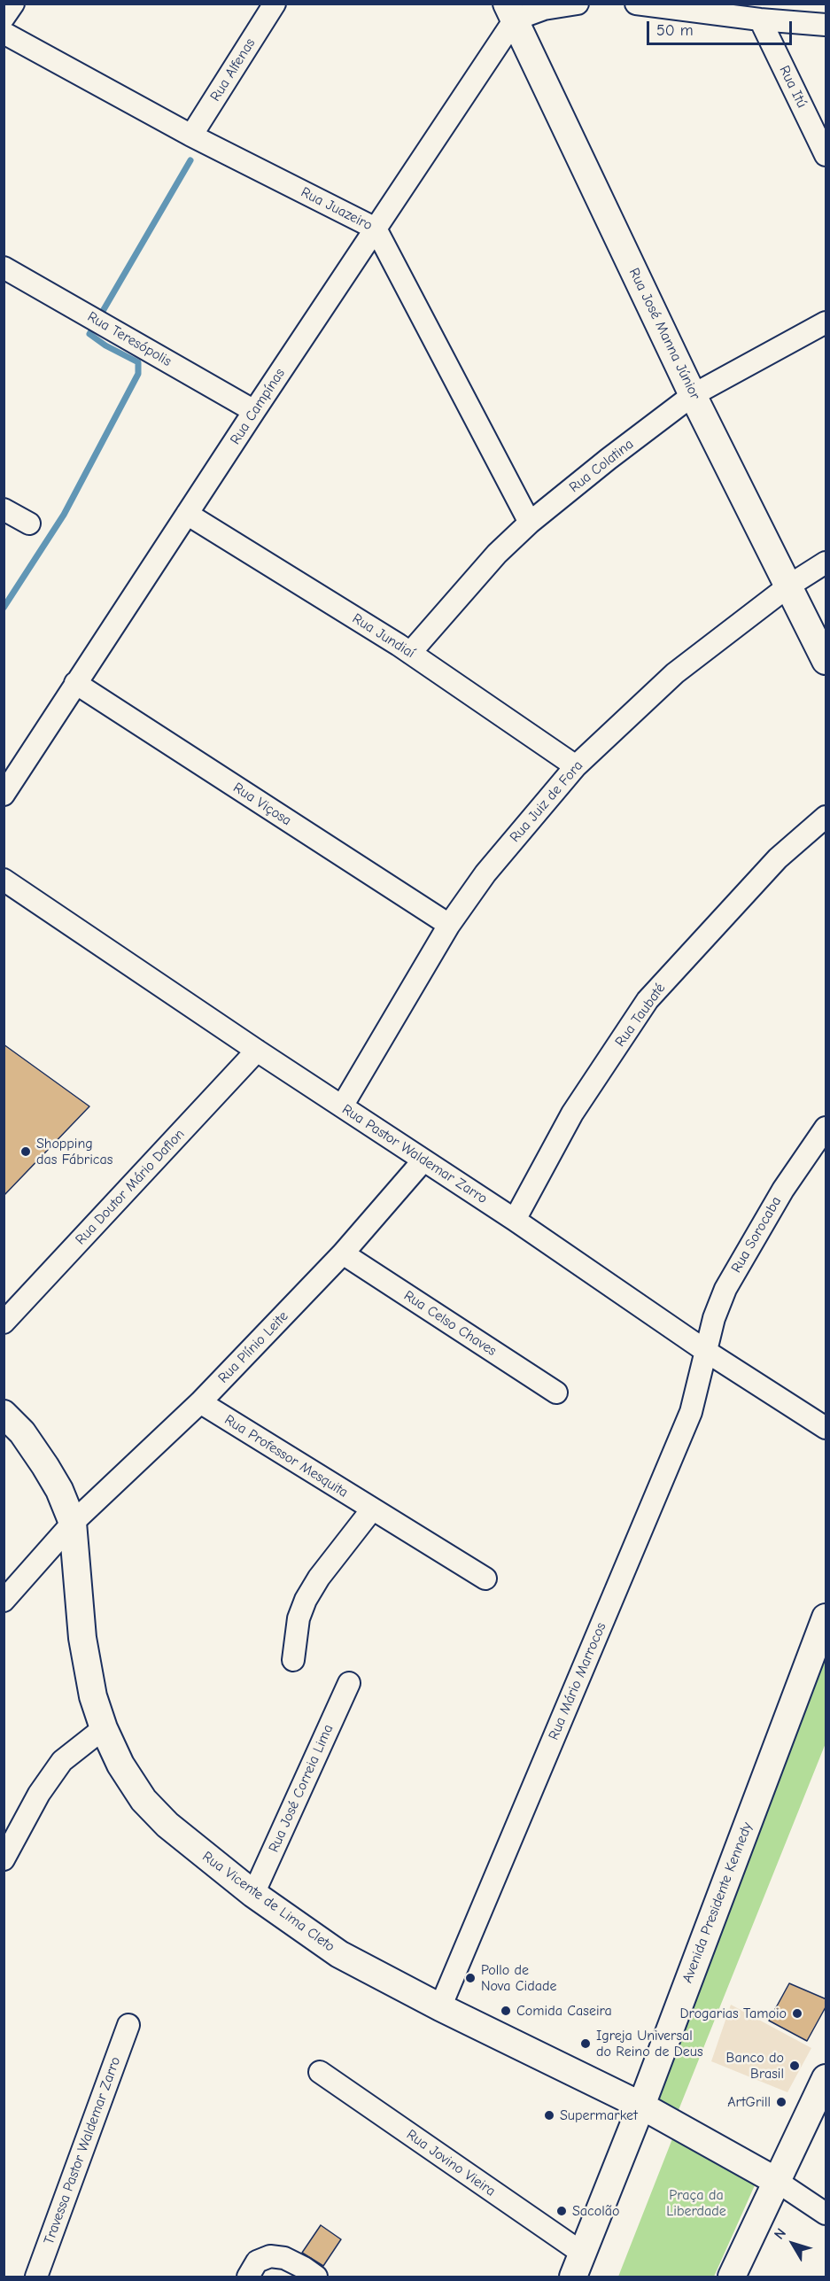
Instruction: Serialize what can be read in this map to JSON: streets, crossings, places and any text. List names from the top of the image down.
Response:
{
  "streets": {
    "main road": ["Rua José Manna Júnior", "Rua Vicente de Lima Cleto", "Avenida Presidente Kennedy"],
    "street": [
      "Rua Alfenas",
      "Rua Itú",
      "Rua Juazeiro",
      "Rua Teresópolis",
      "Rua Campínas",
      "Rua Colatina",
      "Rua Jundiaí",
      "Rua Juiz de Fora",
      "Rua Viçosa",
      "Rua Taubaté",
      "Rua Pastor Waldemar Zarro",
      "Rua Doutor Mário Daflon",
      "Rua Sorocaba",
      "Rua Celso Chaves",
      "Rua Plínio Leite",
      "Rua Professor Mesquita",
      "Rua Mário Marrocos",
      "Rua José Correia Lima",
      "Travessa Pastor Waldemar Zarro",
      "Rua Jovino Vieira"
    ]
  },
  "crossings": [
    ["Rua Alfenas", "Rua Juazeiro"],
    ["Rua Juazeiro", "Rua Campínas"],
    ["Rua Juazeiro", "Rua Colatina"],
    ["Rua José Manna Júnior", "Rua Campínas"],
    ["Rua José Manna Júnior", "Rua Colatina"],
    ["Rua José Manna Júnior", "Rua Juiz de Fora"],
    ["Rua Teresópolis", "Rua Campínas"],
    ["Rua Campínas", "Rua Jundiaí"],
    ["Rua Campínas", "Rua Viçosa"],
    ["Rua Colatina", "Rua Jundiaí"],
    ["Rua Jundiaí", "Rua Juiz de Fora"],
    ["Rua Juiz de Fora", "Rua Viçosa"],
    ["Rua Juiz de Fora", "Rua Pastor Waldemar Zarro"],
    ["Rua Taubaté", "Rua Pastor Waldemar Zarro"],
    ["Rua Pastor Waldemar Zarro", "Rua Doutor Mário Daflon"],
    ["Rua Pastor Waldemar Zarro", "Rua Sorocaba"],
    ["Rua Pastor Waldemar Zarro", "Rua Plínio Leite"],
    ["Rua Pastor Waldemar Zarro", "Rua Mário Marrocos"],
    ["Rua Sorocaba", "Rua Mário Marrocos"],
    ["Rua Celso Chaves", "Rua Plínio Leite"],
    ["Rua Plínio Leite", "Rua Professor Mesquita"],
    ["Rua Plínio Leite", "Rua Vicente de Lima Cleto"],
    ["Rua Mário Marrocos", "Rua Vicente de Lima Cleto"],
    ["Rua José Correia Lima", "Rua Vicente de Lima Cleto"],
    ["Rua Vicente de Lima Cleto", "Avenida Presidente Kennedy"],
    ["Avenida Presidente Kennedy", "Rua Jovino Vieira"]
  ],
  "parks": ["Praça da Liberdade"],
  "places": [
    "Shopping das Fábricas",
    "Pollo de Nova Cidade",
    "Comida Caseira",
    "Drogarias Tamoio",
    "Igreja Universal do Reino de Deus",
    "Banco do Brasil",
    "ArtGrill",
    "Supermarket",
    "Sacolão"
  ],
  "scale_bar": "50 m",
  "north": "top left"
}
